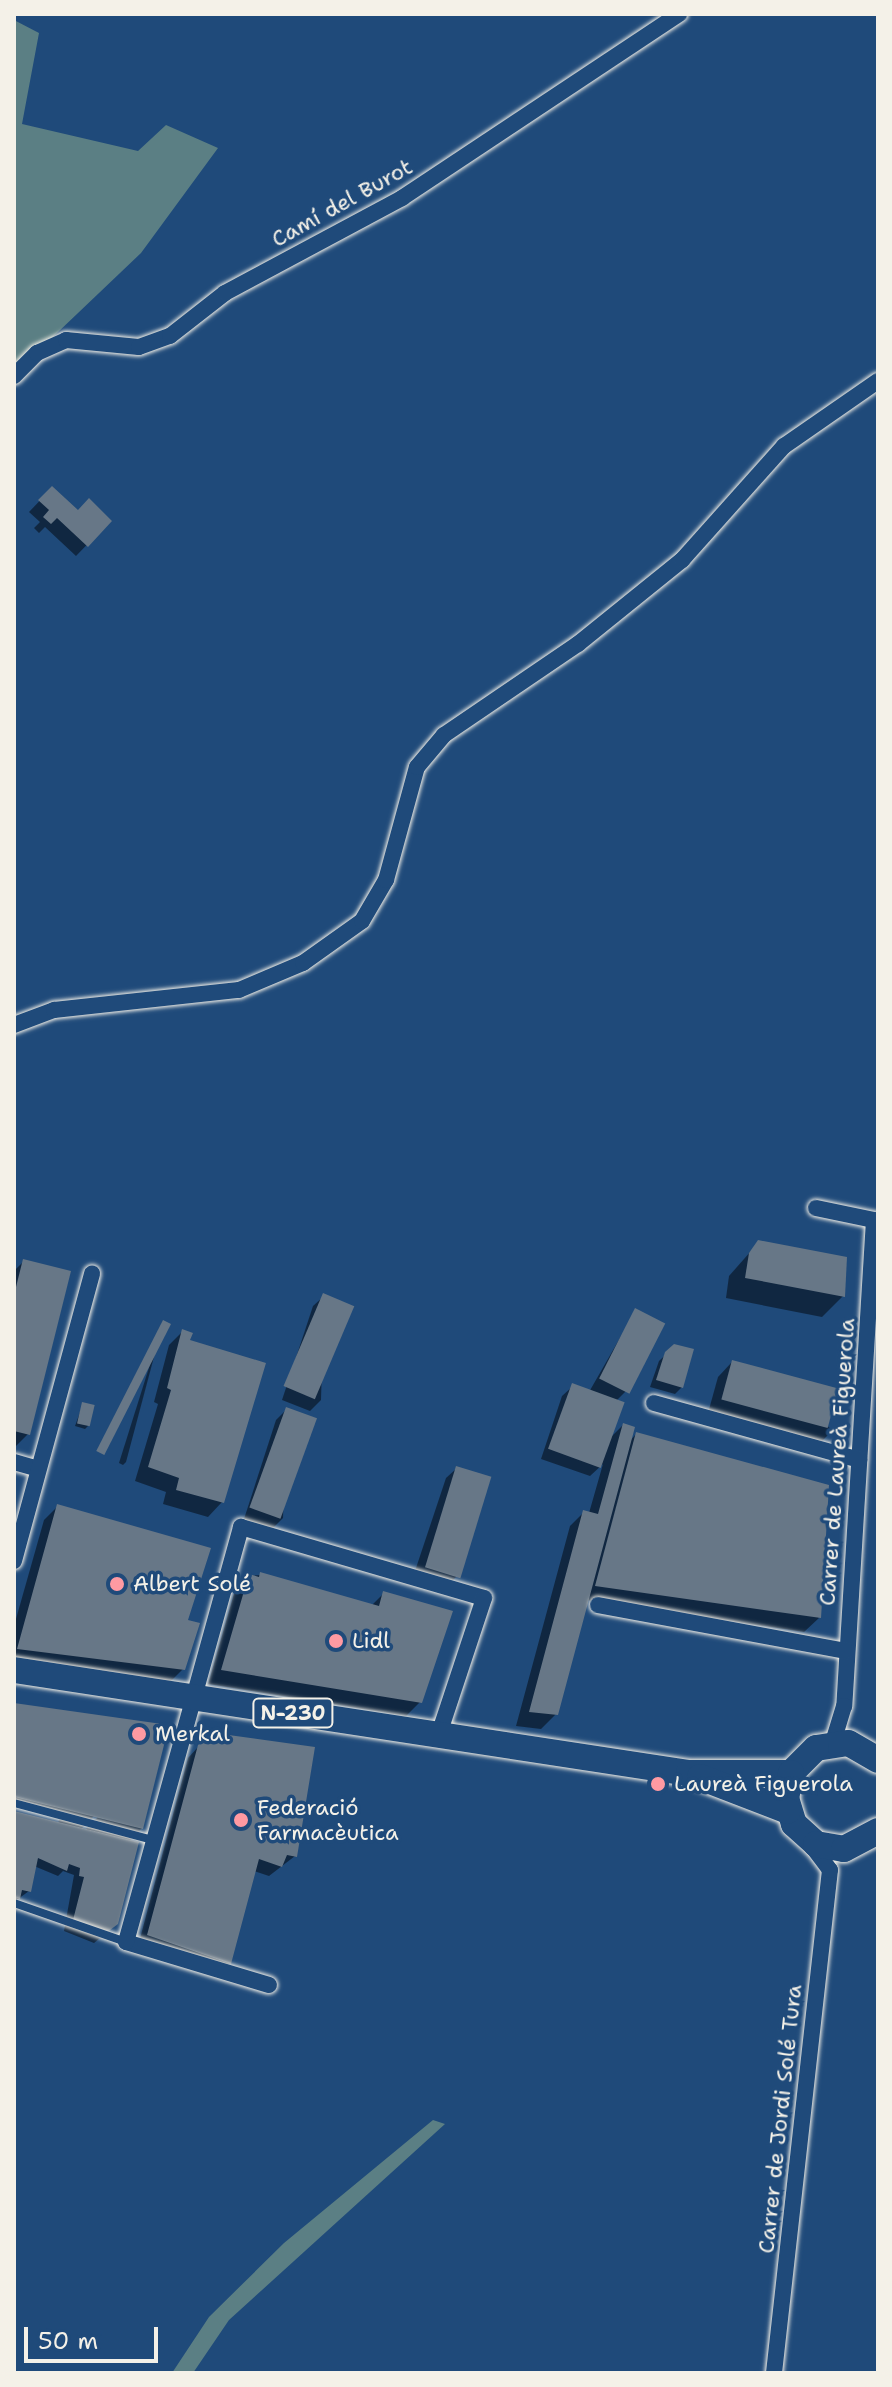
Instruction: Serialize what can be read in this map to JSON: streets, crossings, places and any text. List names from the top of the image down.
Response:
{
  "streets": {
    "main road": ["N-230"],
    "street": ["Camí del Burot", "Carrer de Laureà Figuerola", "Carrer de Jordi Solé Tura"]
  },
  "places": [
    "Albert Solé",
    "Lidl",
    "Merkal",
    "Laureà Figuerola",
    "Federació Farmacèutica"
  ],
  "scale_bar": "50 m"
}
